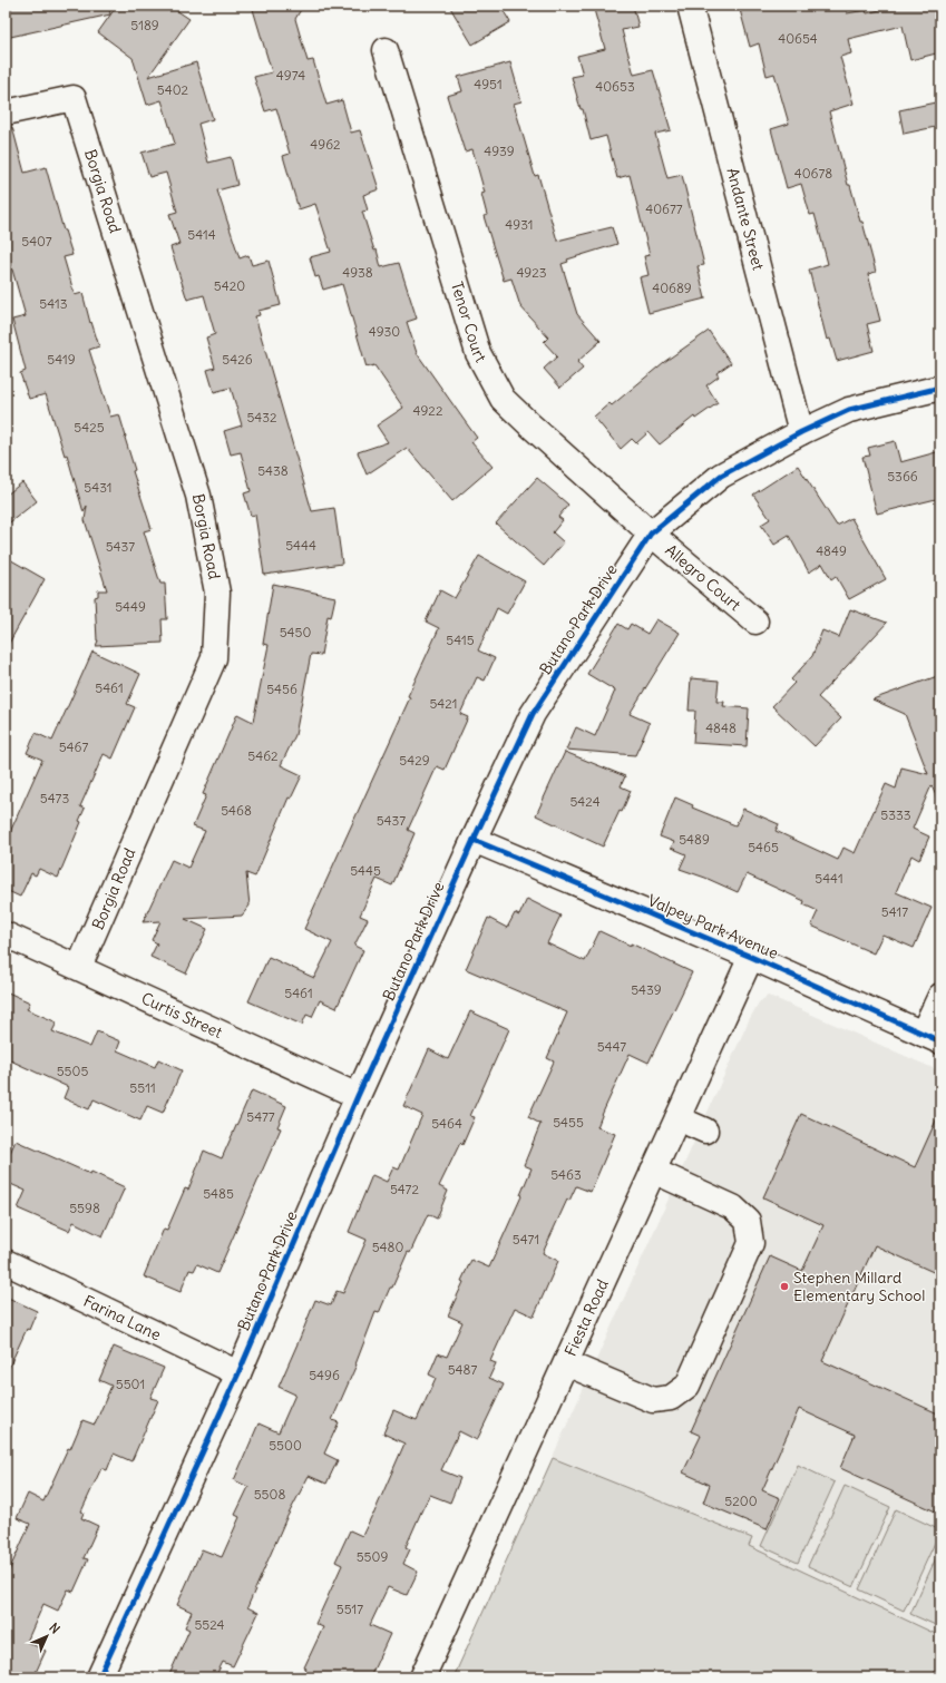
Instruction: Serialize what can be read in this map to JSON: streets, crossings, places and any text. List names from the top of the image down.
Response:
{
  "streets": {
    "street": [
      "Borgia Road",
      "Andante Street",
      "Tenor Court",
      "Allegro Court",
      "Butano Park Drive",
      "Valpey Park Avenue",
      "Curtis Street",
      "Farina Lane",
      "Fiesta Road"
    ]
  },
  "crossings": [
    ["Borgia Road", "Curtis Street"],
    ["Andante Street", "Butano Park Drive"],
    ["Tenor Court", "Allegro Court"],
    ["Tenor Court", "Butano Park Drive"],
    ["Allegro Court", "Butano Park Drive"],
    ["Butano Park Drive", "Valpey Park Avenue"],
    ["Butano Park Drive", "Curtis Street"],
    ["Butano Park Drive", "Farina Lane"],
    ["Valpey Park Avenue", "Fiesta Road"]
  ],
  "places": ["Stephen Millard Elementary School"],
  "house_numbers": [
    "5189",
    "40654",
    "4974",
    "4951",
    "40653",
    "5402",
    "4962",
    "4939",
    "40678",
    "40677",
    "4931",
    "5414",
    "5407",
    "4938",
    "4923",
    "5420",
    "40689",
    "5413",
    "4930",
    "5419",
    "5426",
    "4922",
    "5432",
    "5425",
    "5438",
    "5366",
    "5431",
    "5444",
    "5437",
    "4849",
    "5449",
    "5450",
    "5415",
    "5461",
    "5456",
    "5421",
    "4848",
    "5467",
    "5462",
    "5429",
    "5473",
    "5424",
    "5468",
    "5333",
    "5437",
    "5489",
    "5465",
    "5445",
    "5441",
    "5417",
    "5439",
    "5461",
    "5447",
    "5505",
    "5511",
    "5477",
    "5455",
    "5464",
    "5463",
    "5472",
    "5485",
    "5598",
    "5471",
    "5480",
    "5487",
    "5496",
    "5501",
    "5500",
    "5508",
    "5200",
    "5509",
    "5517",
    "5524"
  ],
  "north": "top right"
}
